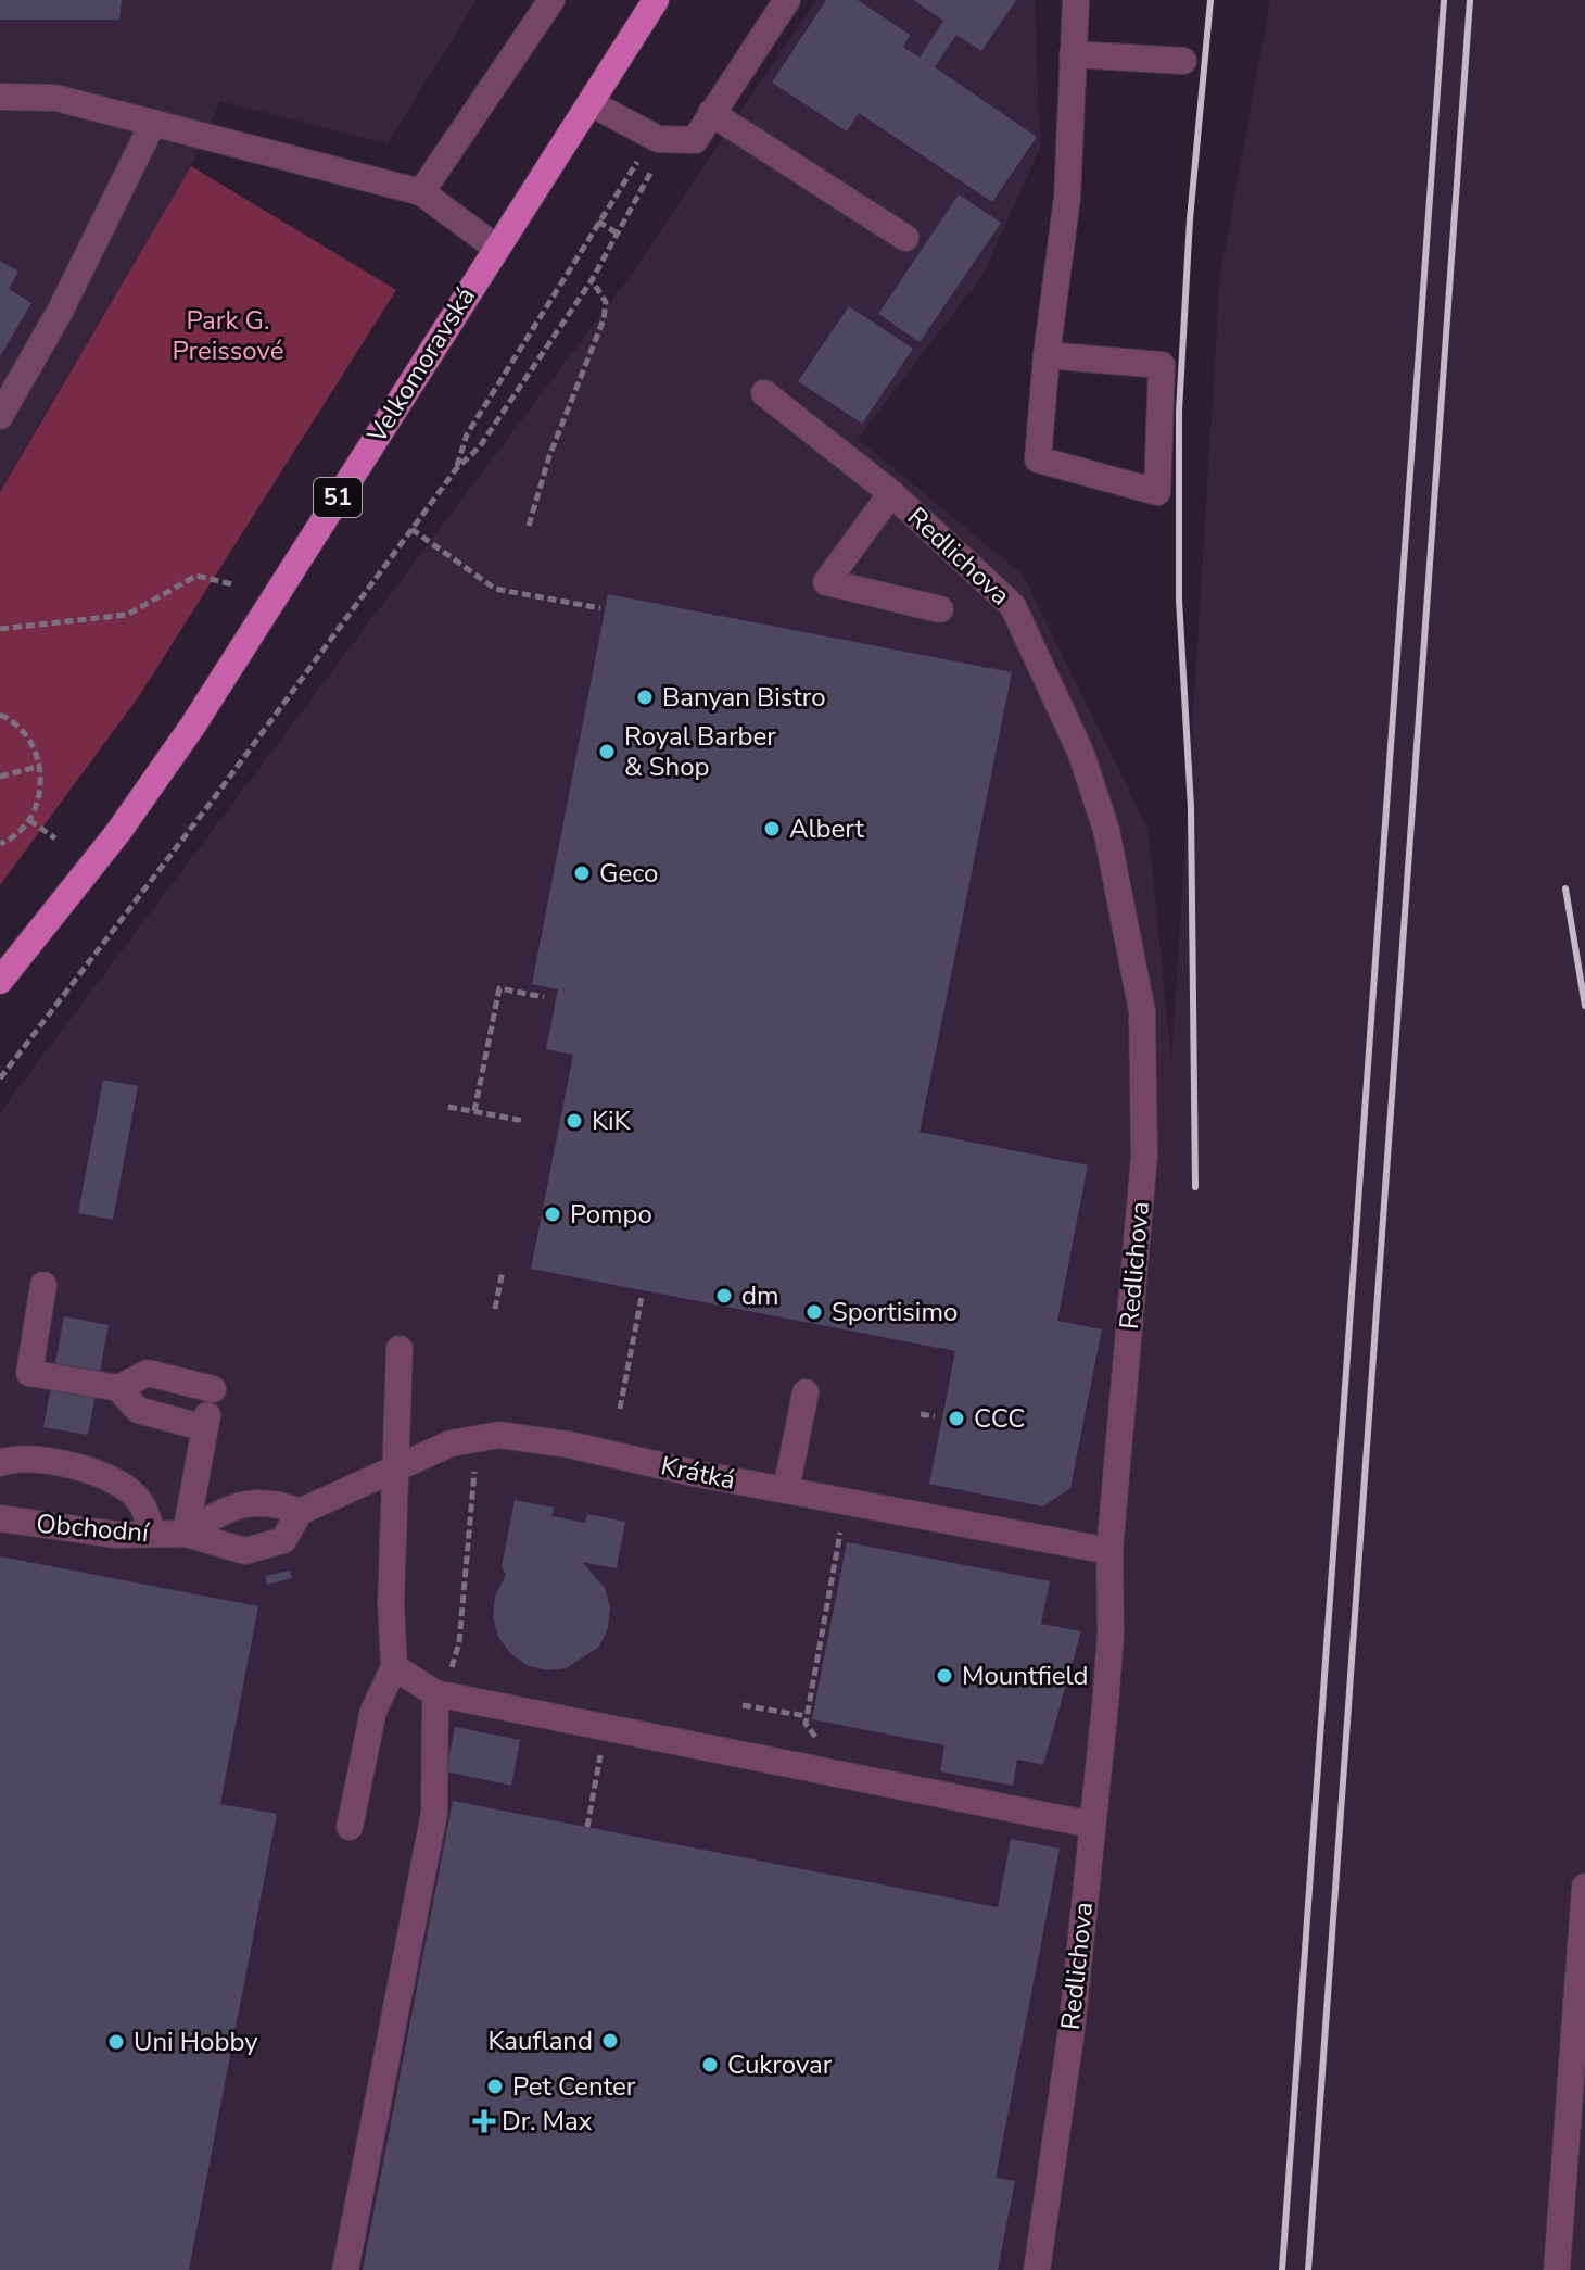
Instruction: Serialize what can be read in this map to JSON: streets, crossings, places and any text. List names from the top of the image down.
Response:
{
  "streets": {
    "main road": ["Velkomoravská", "51"],
    "lane": ["Redlichova", "Krátká", "Obchodní"]
  },
  "crossings": [
    ["Redlichova", "Krátká"],
    ["Krátká", "Obchodní"]
  ],
  "parks": ["Park G. Preissové"],
  "places": {
    "other": [
      "Banyan Bistro",
      "Royal Barber & Shop",
      "Albert",
      "Geco",
      "KiK",
      "Pompo",
      "dm",
      "Sportisimo",
      "CCC",
      "Mountfield",
      "Kaufland",
      "Uni Hobby",
      "Cukrovar",
      "Pet Center"
    ],
    "health": ["Dr. Max"]
  }
}
